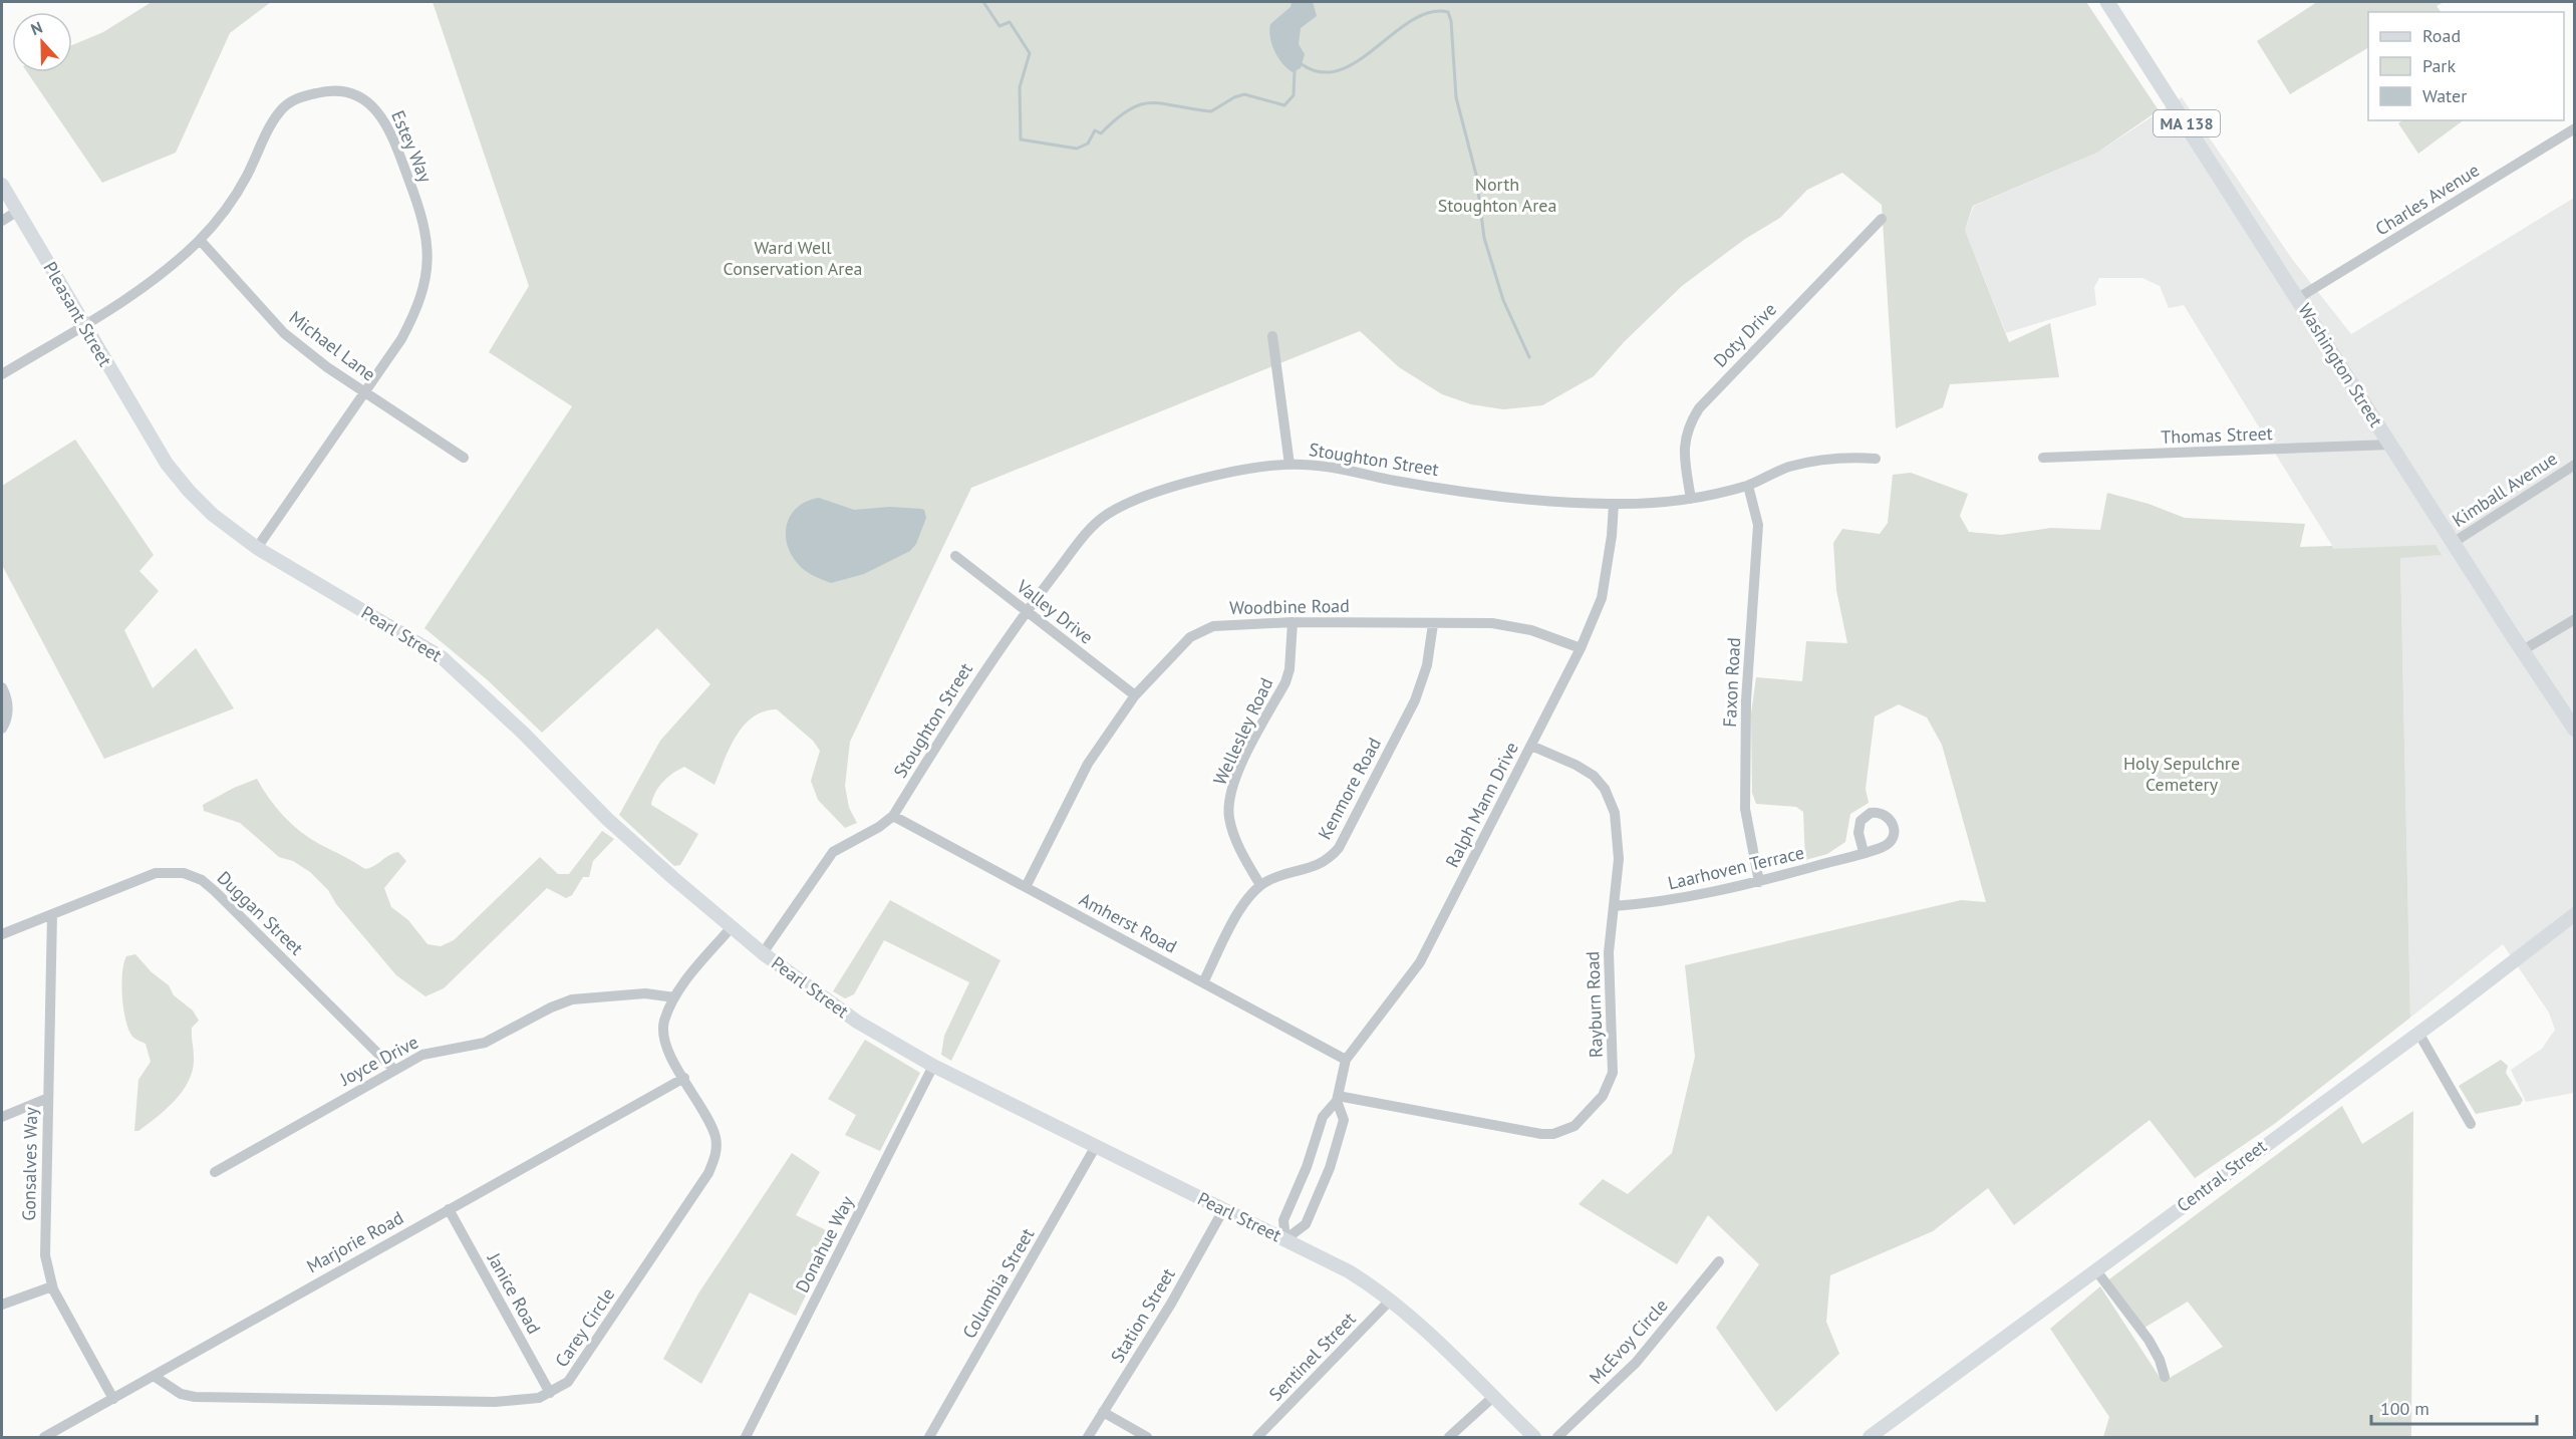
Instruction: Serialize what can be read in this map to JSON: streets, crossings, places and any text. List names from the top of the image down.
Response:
{
  "streets": {
    "main road": [
      "MA 138",
      "Pleasant Street",
      "Washington Street",
      "Pearl Street",
      "Central Street"
    ],
    "street": [
      "Estey Way",
      "Charles Avenue",
      "Doty Drive",
      "Michael Lane",
      "Thomas Street",
      "Stoughton Street",
      "Kimball Avenue",
      "Woodbine Road",
      "Valley Drive",
      "Faxon Road",
      "Wellesley Road",
      "Kenmore Road",
      "Ralph Mann Drive",
      "Laarhoven Terrace",
      "Duggan Street",
      "Amherst Road",
      "Rayburn Road",
      "Joyce Drive",
      "Gonsalves Way",
      "Marjorie Road",
      "Donahue Way",
      "Columbia Street",
      "Janice Road",
      "Station Street",
      "Carey Circle",
      "McEvoy Circle",
      "Sentinel Street"
    ]
  },
  "crossings": [
    ["Estey Way", "Pleasant Street"],
    ["Estey Way", "Michael Lane"],
    ["Estey Way", "Pearl Street"],
    ["Charles Avenue", "Washington Street"],
    ["Pleasant Street", "Pearl Street"],
    ["Doty Drive", "Stoughton Street"],
    ["Washington Street", "Thomas Street"],
    ["Washington Street", "Kimball Avenue"],
    ["Stoughton Street", "Valley Drive"],
    ["Stoughton Street", "Pearl Street"],
    ["Stoughton Street", "Faxon Road"],
    ["Stoughton Street", "Ralph Mann Drive"],
    ["Stoughton Street", "Amherst Road"],
    ["Woodbine Road", "Valley Drive"],
    ["Woodbine Road", "Wellesley Road"],
    ["Woodbine Road", "Kenmore Road"],
    ["Woodbine Road", "Ralph Mann Drive"],
    ["Woodbine Road", "Amherst Road"],
    ["Pearl Street", "Ralph Mann Drive"],
    ["Pearl Street", "Donahue Way"],
    ["Pearl Street", "Columbia Street"],
    ["Pearl Street", "Station Street"],
    ["Pearl Street", "Carey Circle"],
    ["Pearl Street", "Sentinel Street"],
    ["Faxon Road", "Laarhoven Terrace"],
    ["Wellesley Road", "Kenmore Road"],
    ["Kenmore Road", "Amherst Road"],
    ["Ralph Mann Drive", "Amherst Road"],
    ["Ralph Mann Drive", "Rayburn Road"],
    ["Laarhoven Terrace", "Rayburn Road"],
    ["Duggan Street", "Joyce Drive"],
    ["Duggan Street", "Gonsalves Way"],
    ["Joyce Drive", "Carey Circle"],
    ["Gonsalves Way", "Marjorie Road"],
    ["Marjorie Road", "Janice Road"],
    ["Marjorie Road", "Carey Circle"],
    ["Janice Road", "Carey Circle"]
  ],
  "parks": ["North Stoughton Area", "Ward Well Conservation Area", "Holy Sepulchre Cemetery"],
  "legend": ["Road", "Park", "Water"],
  "scale_bar": "100 m",
  "north": "top"
}
